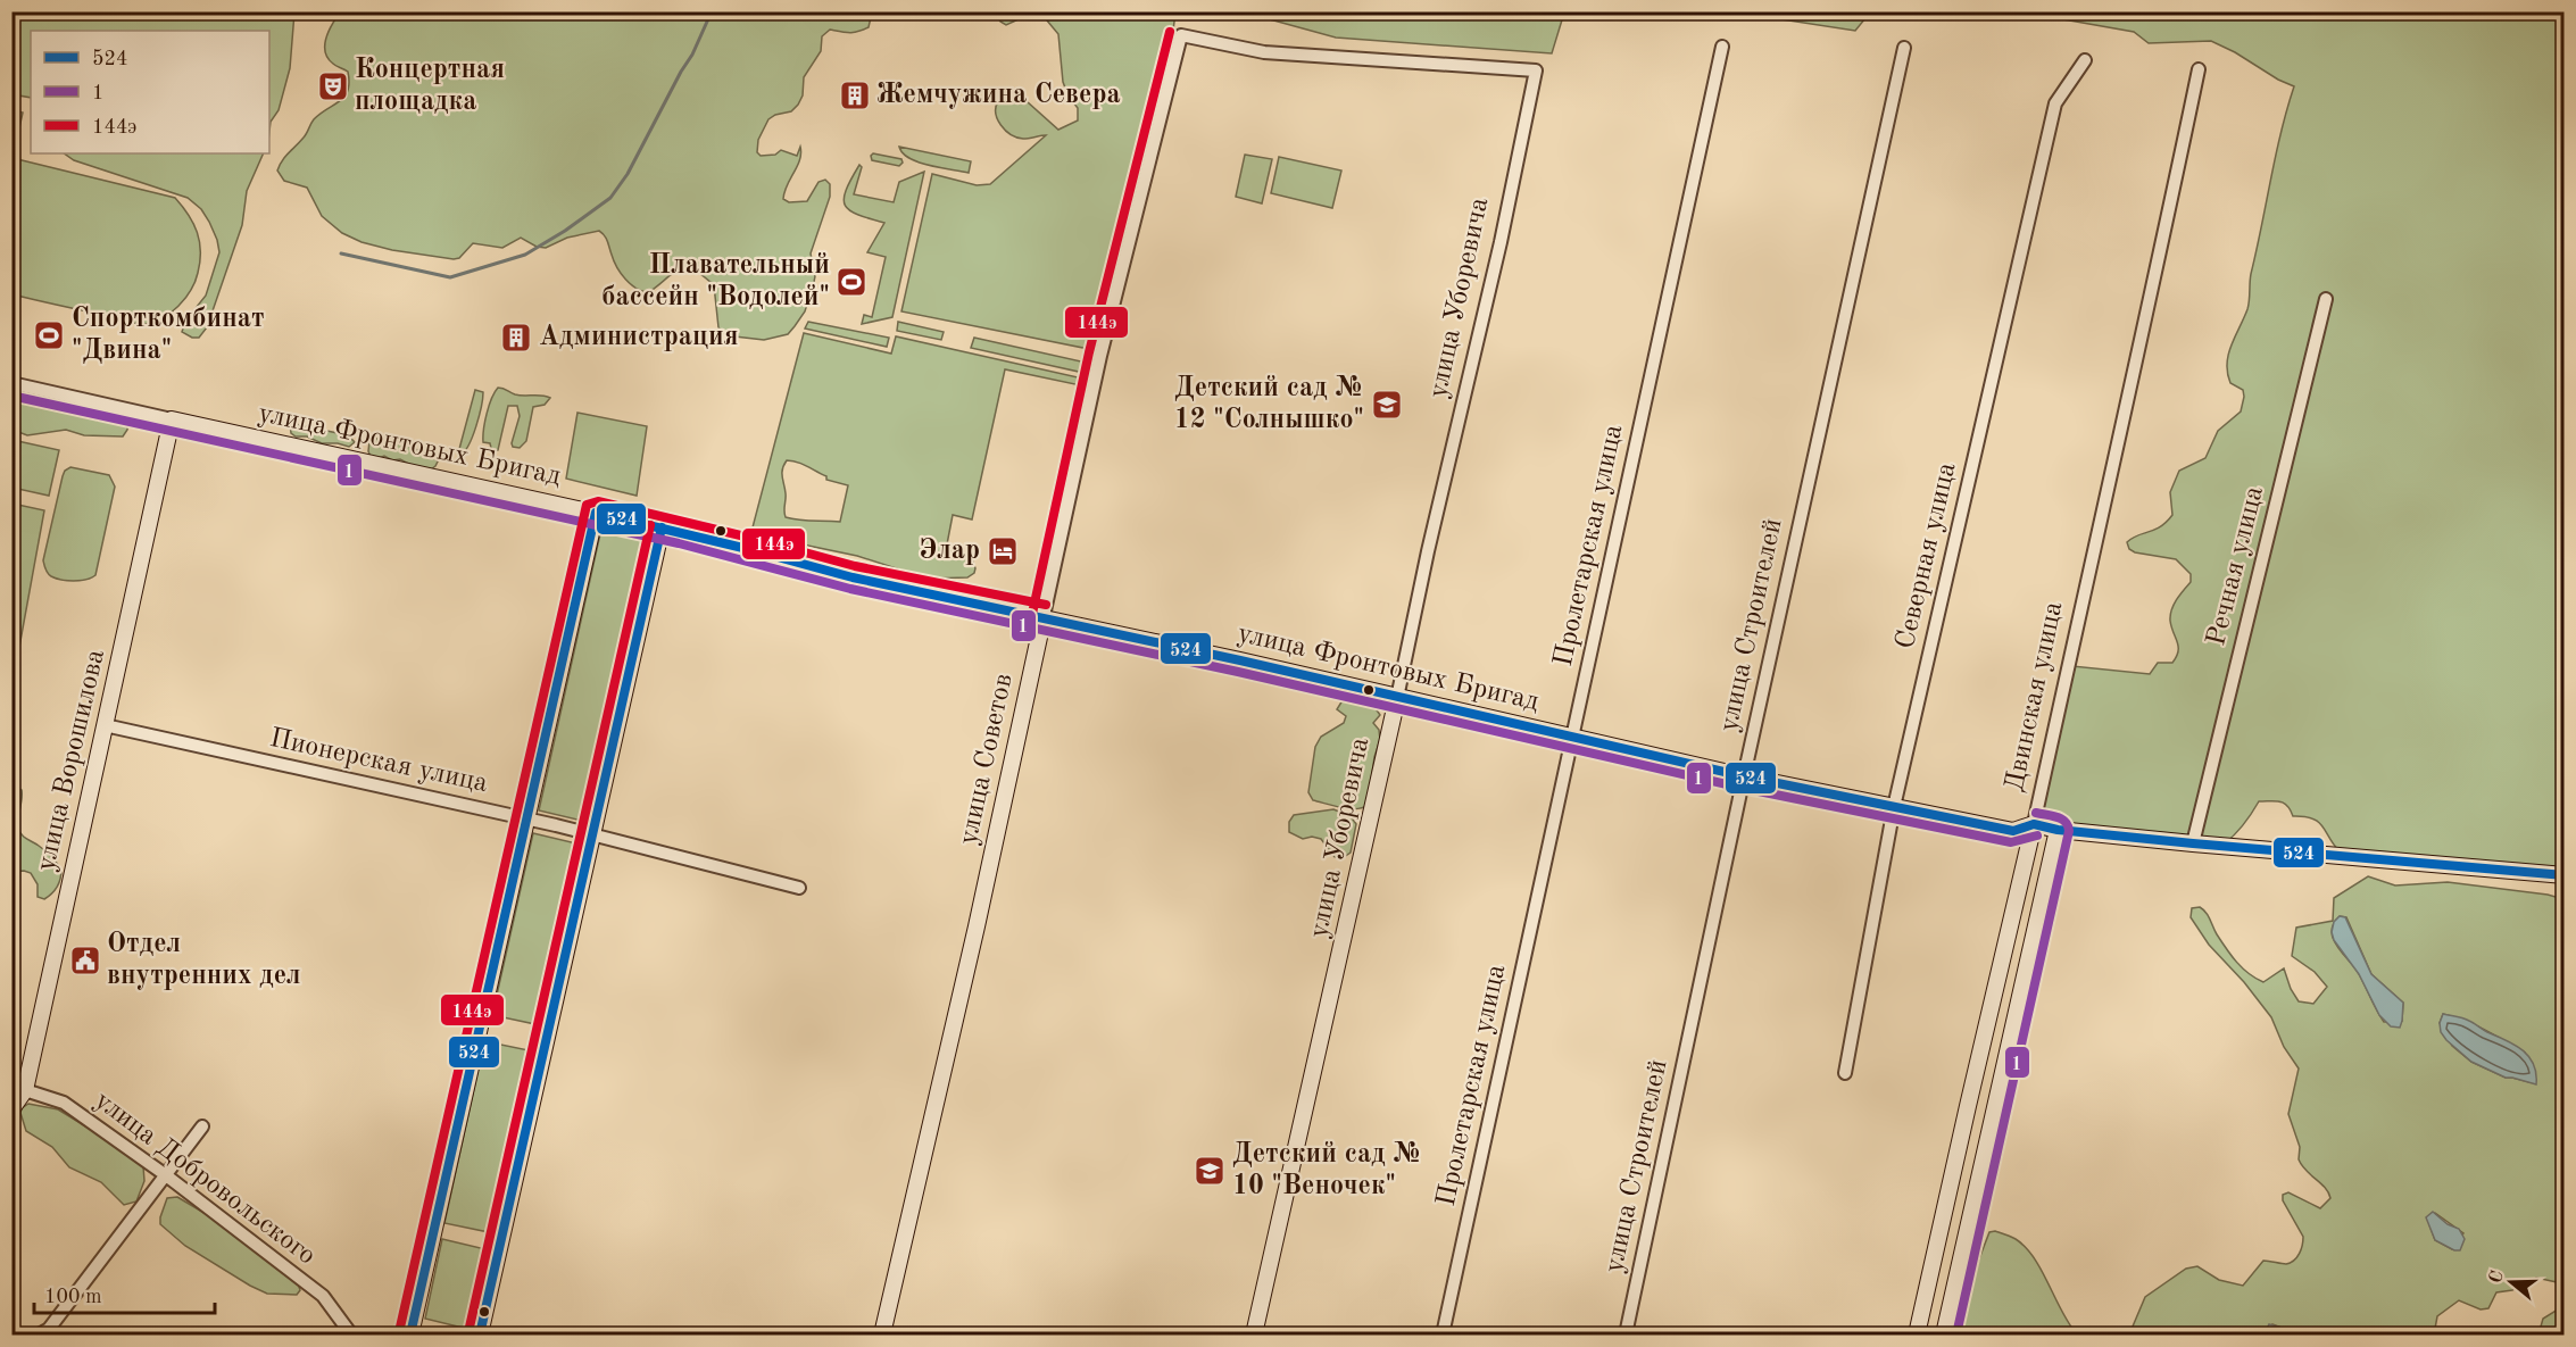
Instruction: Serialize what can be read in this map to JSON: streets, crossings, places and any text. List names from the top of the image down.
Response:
{
  "streets": {
    "main road": [
      "улица Уборевича",
      "улица Фронтовых Бригад",
      "Двинская улица",
      "улица Советов",
      "улица Ворошилова"
    ],
    "street": [
      "Пролетарская улица",
      "Северная улица",
      "Речная улица",
      "улица Строителей",
      "Пионерская улица",
      "улица Добровольского"
    ]
  },
  "crossings": [
    ["улица Уборевича", "улица Фронтовых Бригад"],
    ["улица Уборевича", "улица Советов"],
    ["улица Фронтовых Бригад", "Пролетарская улица"],
    ["улица Фронтовых Бригад", "Северная улица"],
    ["улица Фронтовых Бригад", "улица Строителей"],
    ["улица Фронтовых Бригад", "Двинская улица"],
    ["улица Фронтовых Бригад", "улица Советов"],
    ["улица Фронтовых Бригад", "улица Ворошилова"],
    ["улица Ворошилова", "Пионерская улица"],
    ["улица Ворошилова", "улица Добровольского"]
  ],
  "places": {
    "theatre": ["Концертная площадка"],
    "building": ["Жемчужина Севера", "Администрация"],
    "sports": ["Плавательный бассейн \"Водолей\"", "Спорткомбинат \"Двина\""],
    "school or university": ["Детский сад № 12 \"Солнышко\"", "Детский сад № 10 \"Веночек\""],
    "hotel": ["Элар"],
    "public building": ["Отдел внутренних дел"]
  },
  "lines": ["transit line 144э", "transit line 1", "transit line 524"],
  "legend": ["524", "1", "144э"],
  "scale_bar": "100 m",
  "north": "left"
}
